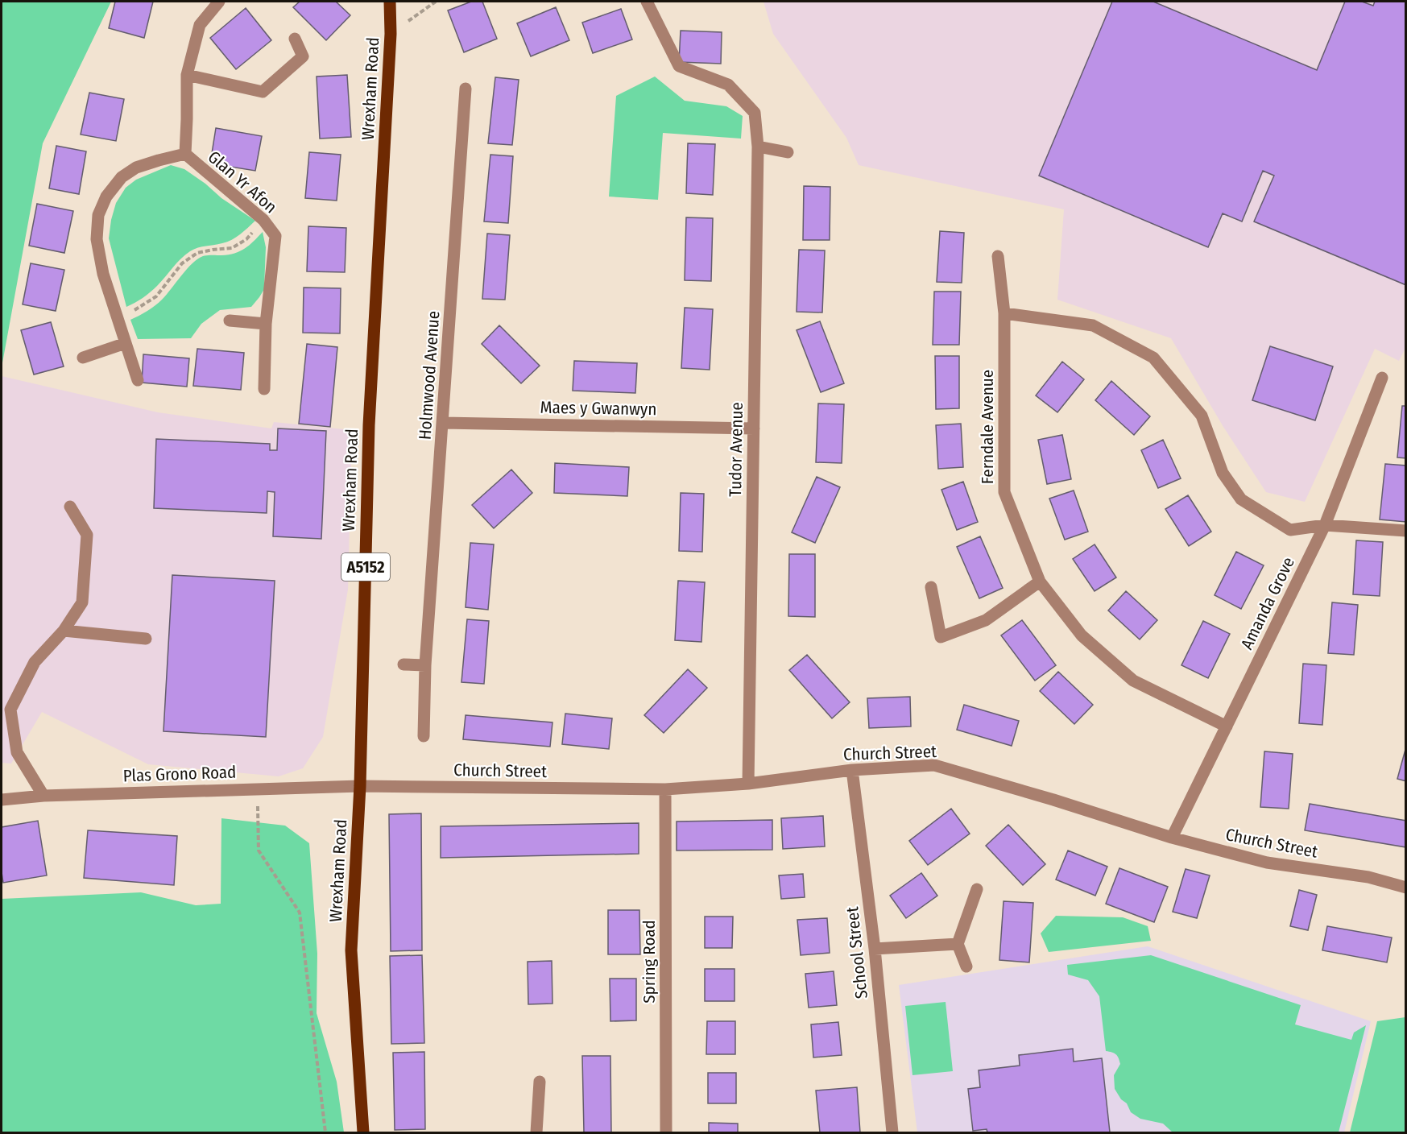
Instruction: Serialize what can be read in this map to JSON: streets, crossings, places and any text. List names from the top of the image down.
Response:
{
  "streets": {
    "main road": ["Wrexham Road", "A5152"],
    "street": [
      "Glan Yr Afon",
      "Holmwood Avenue",
      "Maes y Gwanwyn",
      "Ferndale Avenue",
      "Tudor Avenue",
      "Amanda Grove",
      "Church Street",
      "Plas Grono Road",
      "School Street",
      "Spring Road"
    ]
  },
  "crossings": [
    ["Wrexham Road", "Church Street"],
    ["Wrexham Road", "Plas Grono Road"],
    ["Holmwood Avenue", "Maes y Gwanwyn"],
    ["Maes y Gwanwyn", "Tudor Avenue"],
    ["Ferndale Avenue", "Amanda Grove"],
    ["Tudor Avenue", "Church Street"],
    ["Amanda Grove", "Church Street"],
    ["Church Street", "Plas Grono Road"],
    ["Church Street", "School Street"],
    ["Church Street", "Spring Road"]
  ]
}
